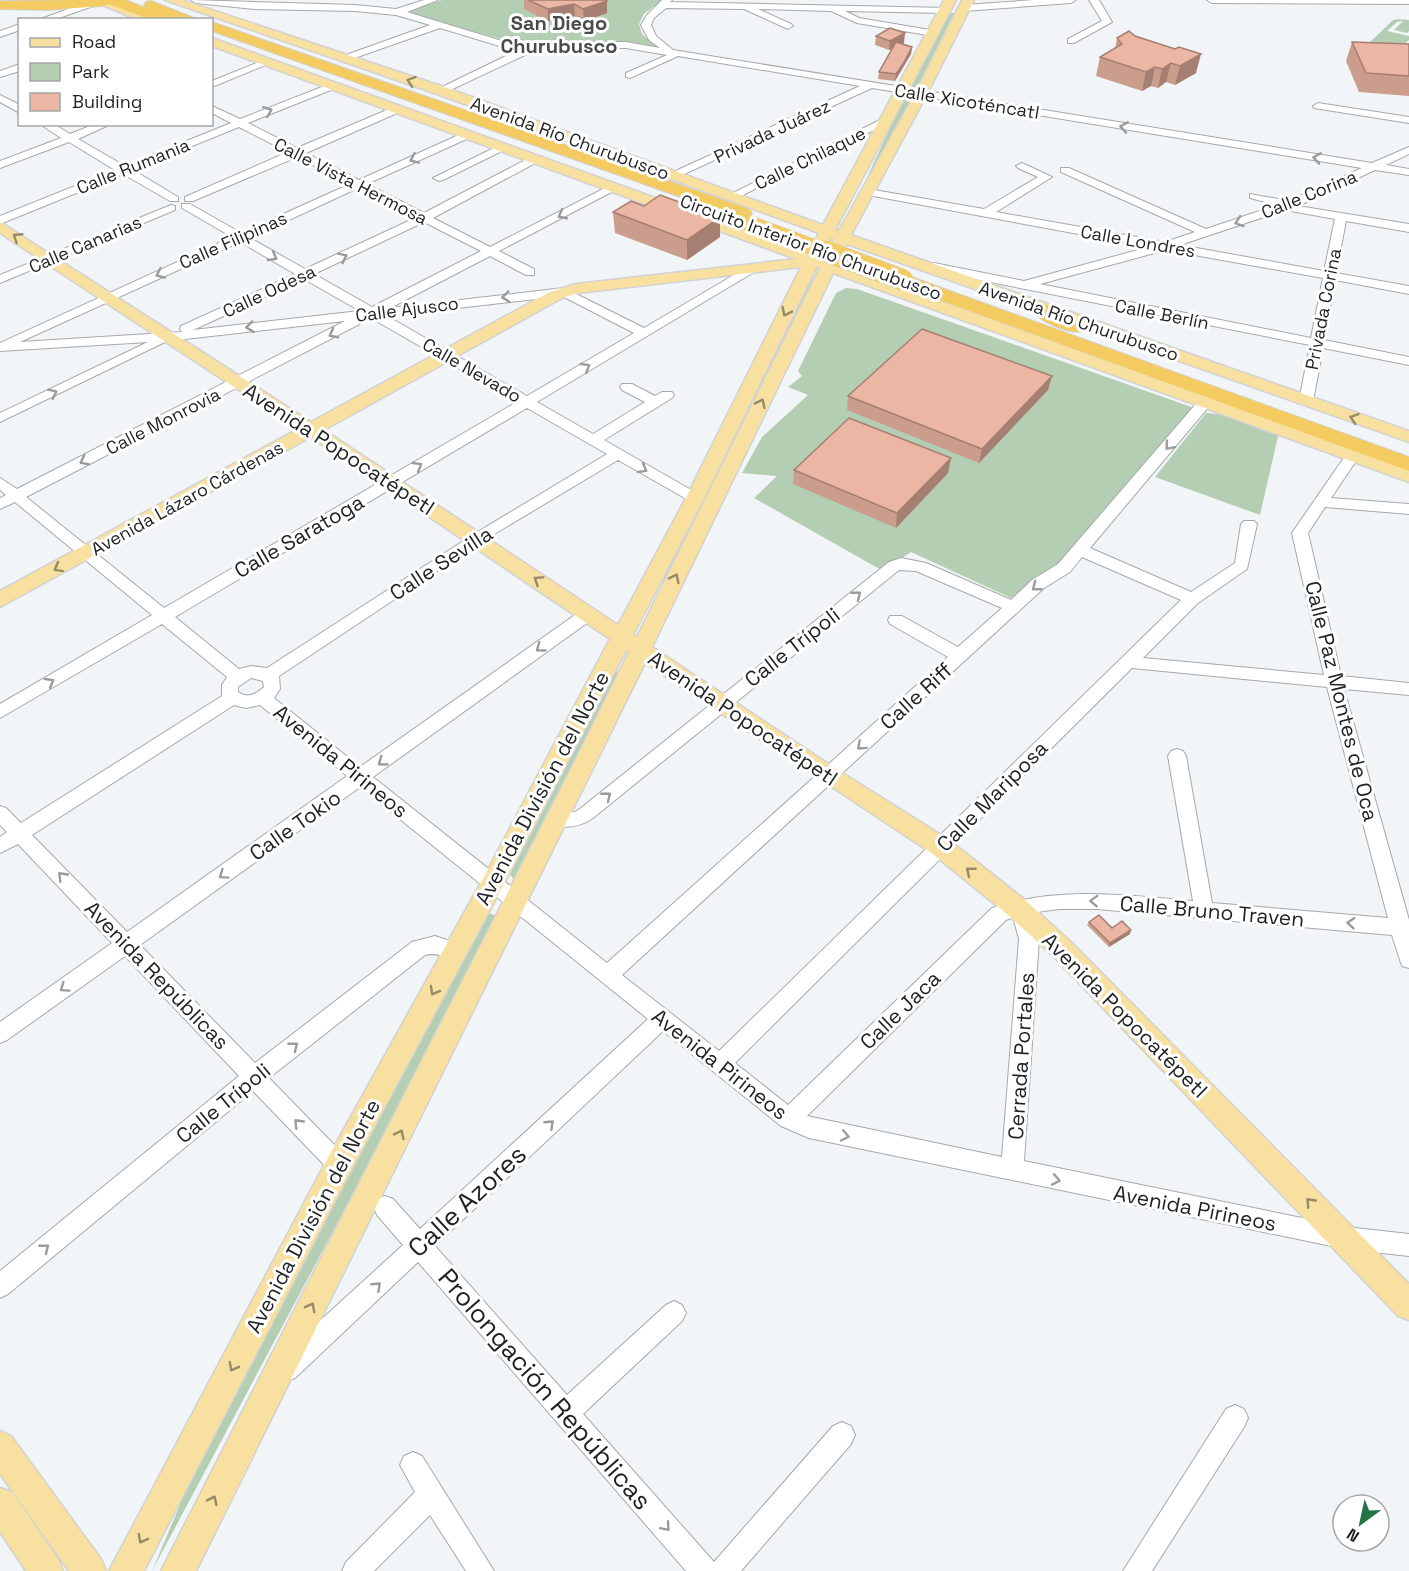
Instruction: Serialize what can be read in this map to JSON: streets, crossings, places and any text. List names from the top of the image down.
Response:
{
  "streets": {
    "highway": ["Circuito Interior Río Churubusco"],
    "main road": [
      "Avenida Río Churubusco",
      "Calle Ajusco",
      "Avenida Popocatépetl",
      "Avenida Lázaro Cárdenas",
      "Avenida División del Norte"
    ],
    "street": [
      "Calle Xicoténcatl",
      "Privada Juárez",
      "Calle Chilaque",
      "Calle Rumania",
      "Calle Vista Hermosa",
      "Calle Corina",
      "Calle Filipinas",
      "Calle Londres",
      "Calle Canarias",
      "Calle Odesa",
      "Privada Corina",
      "Calle Berlín",
      "Calle Nevado",
      "Calle Monrovia",
      "Calle Saratoga",
      "Calle Sevilla",
      "Calle Trípoli",
      "Calle Riff",
      "Calle Paz Montes de Oca",
      "Avenida Pirineos",
      "Calle Mariposa",
      "Calle Tokio",
      "Calle Bruno Traven",
      "Avenida Repúblicas",
      "Calle Jaca",
      "Cerrada Portales",
      "Calle Azores",
      "Prolongación Repúblicas"
    ]
  },
  "crossings": [
    ["Calle Xicoténcatl", "Privada Juárez"],
    ["Calle Xicoténcatl", "Calle Corina"],
    ["Calle Xicoténcatl", "Avenida División del Norte"],
    ["Privada Juárez", "Avenida Río Churubusco"],
    ["Avenida Río Churubusco", "Calle Chilaque"],
    ["Avenida Río Churubusco", "Calle Rumania"],
    ["Avenida Río Churubusco", "Calle Corina"],
    ["Avenida Río Churubusco", "Calle Filipinas"],
    ["Avenida Río Churubusco", "Circuito Interior Río Churubusco"],
    ["Avenida Río Churubusco", "Calle Odesa"],
    ["Avenida Río Churubusco", "Calle Ajusco"],
    ["Avenida Río Churubusco", "Privada Corina"],
    ["Avenida Río Churubusco", "Calle Berlín"],
    ["Avenida Río Churubusco", "Calle Monrovia"],
    ["Avenida Río Churubusco", "Calle Riff"],
    ["Avenida Río Churubusco", "Calle Paz Montes de Oca"],
    ["Avenida Río Churubusco", "Avenida División del Norte"],
    ["Calle Chilaque", "Avenida División del Norte"],
    ["Calle Rumania", "Calle Vista Hermosa"],
    ["Calle Vista Hermosa", "Calle Filipinas"],
    ["Calle Vista Hermosa", "Calle Odesa"],
    ["Calle Vista Hermosa", "Calle Monrovia"],
    ["Calle Corina", "Calle Londres"],
    ["Calle Corina", "Calle Berlín"],
    ["Calle Filipinas", "Calle Ajusco"],
    ["Calle Filipinas", "Calle Nevado"],
    ["Calle Filipinas", "Avenida Popocatépetl"],
    ["Calle Londres", "Privada Corina"],
    ["Calle Londres", "Avenida División del Norte"],
    ["Calle Canarias", "Calle Nevado"],
    ["Calle Canarias", "Avenida Popocatépetl"],
    ["Circuito Interior Río Churubusco", "Calle Berlín"],
    ["Calle Odesa", "Calle Ajusco"],
    ["Calle Odesa", "Calle Nevado"],
    ["Calle Odesa", "Avenida Popocatépetl"],
    ["Calle Ajusco", "Calle Nevado"],
    ["Calle Ajusco", "Calle Monrovia"],
    ["Calle Ajusco", "Avenida Popocatépetl"],
    ["Calle Ajusco", "Avenida Lázaro Cárdenas"],
    ["Calle Ajusco", "Calle Saratoga"],
    ["Calle Ajusco", "Avenida División del Norte"],
    ["Privada Corina", "Calle Berlín"],
    ["Calle Nevado", "Calle Monrovia"],
    ["Calle Nevado", "Avenida Lázaro Cárdenas"],
    ["Calle Nevado", "Calle Saratoga"],
    ["Calle Nevado", "Calle Sevilla"],
    ["Calle Nevado", "Avenida División del Norte"],
    ["Calle Monrovia", "Avenida Popocatépetl"],
    ["Avenida Popocatépetl", "Avenida Lázaro Cárdenas"],
    ["Avenida Popocatépetl", "Calle Saratoga"],
    ["Avenida Popocatépetl", "Calle Sevilla"],
    ["Avenida Popocatépetl", "Calle Trípoli"],
    ["Avenida Popocatépetl", "Calle Riff"],
    ["Avenida Popocatépetl", "Avenida Pirineos"],
    ["Avenida Popocatépetl", "Avenida División del Norte"],
    ["Avenida Popocatépetl", "Calle Mariposa"],
    ["Avenida Popocatépetl", "Calle Tokio"],
    ["Avenida Popocatépetl", "Calle Bruno Traven"],
    ["Avenida Popocatépetl", "Calle Jaca"],
    ["Avenida Popocatépetl", "Cerrada Portales"],
    ["Calle Sevilla", "Avenida Pirineos"],
    ["Calle Trípoli", "Calle Riff"],
    ["Calle Trípoli", "Avenida División del Norte"],
    ["Calle Trípoli", "Avenida Repúblicas"],
    ["Calle Riff", "Avenida Pirineos"],
    ["Calle Paz Montes de Oca", "Calle Bruno Traven"],
    ["Avenida Pirineos", "Avenida División del Norte"],
    ["Avenida Pirineos", "Calle Mariposa"],
    ["Avenida Pirineos", "Calle Tokio"],
    ["Avenida Pirineos", "Calle Jaca"],
    ["Avenida Pirineos", "Cerrada Portales"],
    ["Avenida Pirineos", "Calle Azores"],
    ["Avenida División del Norte", "Avenida Repúblicas"],
    ["Avenida División del Norte", "Calle Azores"],
    ["Calle Tokio", "Avenida Repúblicas"],
    ["Calle Bruno Traven", "Calle Jaca"],
    ["Calle Bruno Traven", "Cerrada Portales"],
    ["Calle Jaca", "Cerrada Portales"],
    ["Calle Azores", "Prolongación Repúblicas"]
  ],
  "one_way": [
    "Calle Ajusco",
    "Calle Monrovia",
    "Avenida Popocatépetl",
    "Calle Trípoli",
    "Calle Riff",
    "Avenida Pirineos",
    "Calle Bruno Traven",
    "Avenida Repúblicas",
    "Calle Azores",
    "Prolongación Repúblicas"
  ],
  "districts": ["San Diego Churubusco"],
  "legend": ["Road", "Park", "Building"],
  "north": "bottom left"
}
